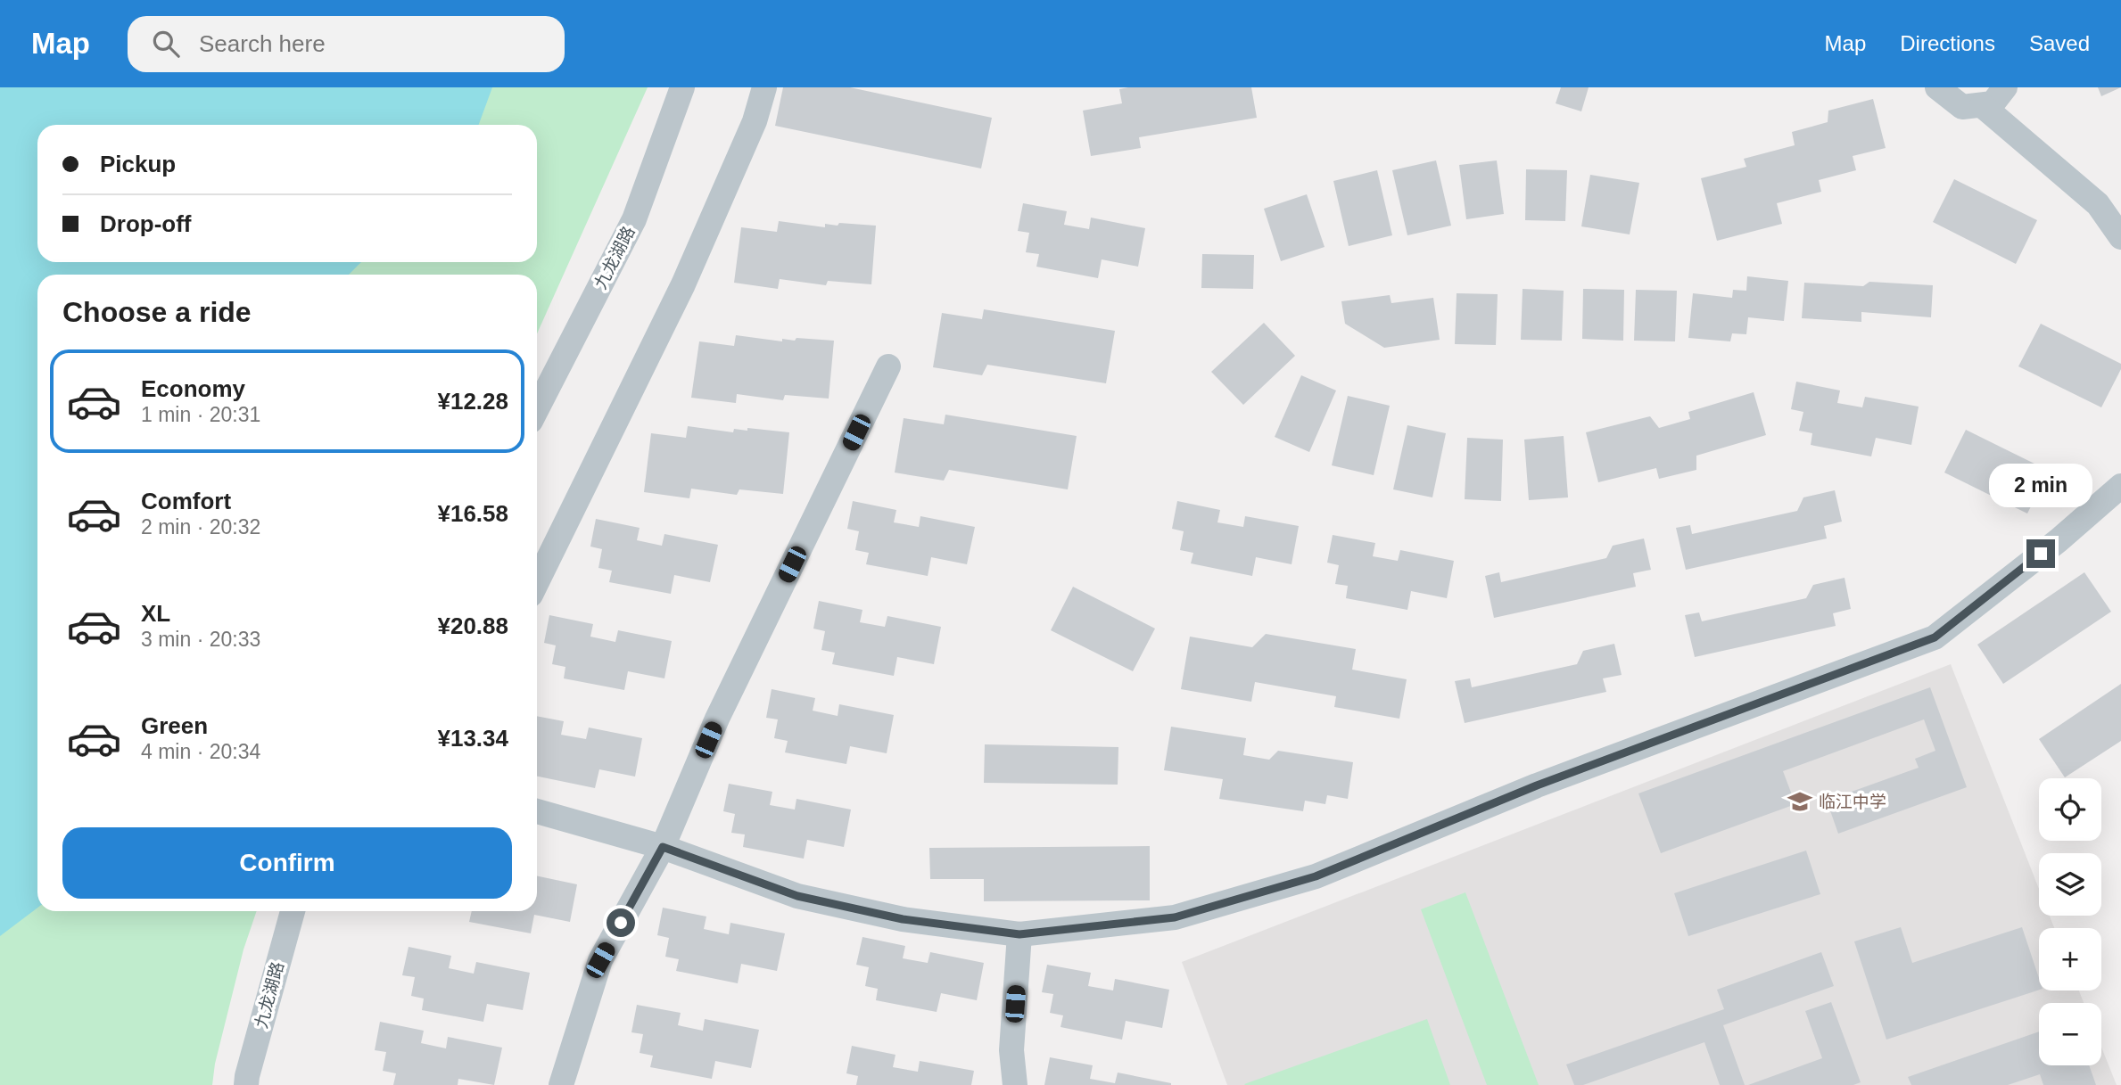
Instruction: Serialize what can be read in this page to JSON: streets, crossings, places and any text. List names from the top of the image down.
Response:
{
  "streets": {
    "street": ["九龙湖路"]
  },
  "places": {
    "school or university": ["临江中学"]
  },
  "page": {
    "header": "Map",
    "search": "Search here",
    "nav": ["Map", "Directions", "Saved"],
    "banner": ["Pickup", "Drop-off"],
    "heading": "Choose a ride",
    "list": [
      {
        "name": "Economy",
        "note": "1 min · 20:31",
        "value": "¥12.28"
      },
      {
        "name": "Comfort",
        "note": "2 min · 20:32",
        "value": "¥16.58"
      },
      {
        "name": "XL",
        "note": "3 min · 20:33",
        "value": "¥20.88"
      },
      {
        "name": "Green",
        "note": "4 min · 20:34",
        "value": "¥13.34"
      }
    ],
    "bubble": "2 min",
    "map_buttons": ["+", "−"],
    "buttons": "Confirm"
  }
}
